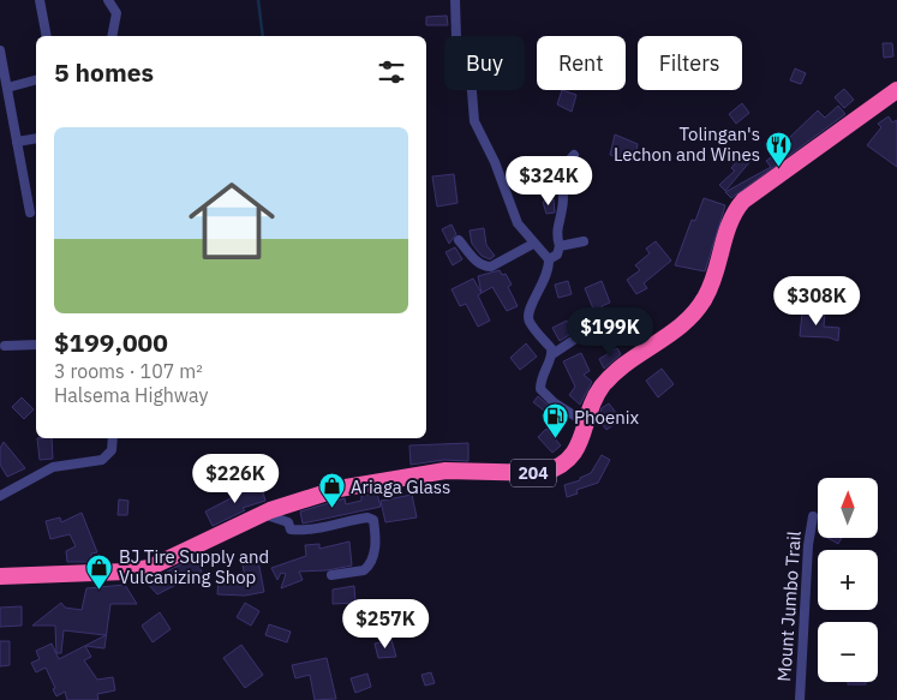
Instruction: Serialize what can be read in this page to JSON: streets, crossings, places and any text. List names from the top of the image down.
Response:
{
  "streets": {
    "highway": ["204"],
    "street": ["Mount Jumbo Trail"]
  },
  "places": {
    "restaurant": ["Tolingan's Lechon and Wines"],
    "fuel station": ["Phoenix"],
    "shop": ["Ariaga Glass", "BJ Tire Supply and Vulcanizing Shop"]
  },
  "north": "top",
  "page": {
    "chip": ["Buy", "Rent", "Filters"],
    "heading": "5 homes",
    "list": [
      {
        "name": "$199,000",
        "note": "3 rooms · 107 m² · Halsema Highway"
      }
    ],
    "price": [
      "$324K",
      "$308K",
      "$199K",
      "$226K",
      "$257K"
    ],
    "map_buttons": ["+", "−"]
  }
}
